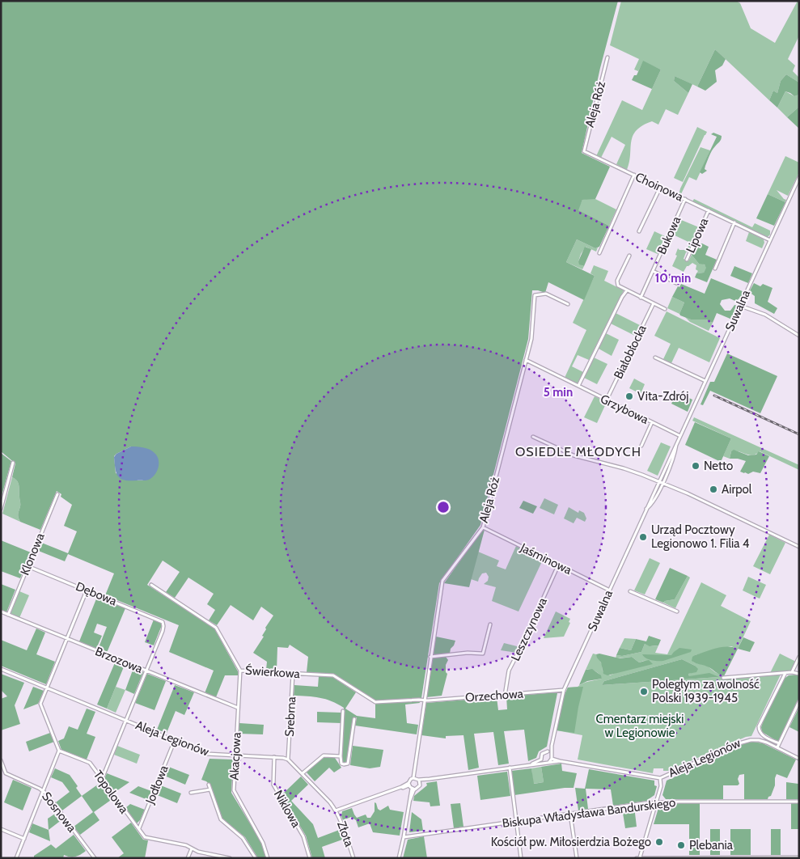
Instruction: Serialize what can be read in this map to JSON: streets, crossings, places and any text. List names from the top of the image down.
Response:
{
  "streets": {
    "street": [
      "Aleja Róż",
      "Choinowa",
      "Bukowa",
      "Lipowa",
      "Suwalna",
      "Białobłocka",
      "Grzybowa",
      "Klonowa",
      "Jaśminowa",
      "Dębowa",
      "Leszczynowa",
      "Brzozowa",
      "Świerkowa",
      "Orzechowa",
      "Srebrna",
      "Aleja Legionów",
      "Akacjowa",
      "Jodłowa",
      "Topolowa",
      "Niklowa",
      "Sosnowa",
      "Biskupa Władysława Bandurskiego",
      "Złota"
    ]
  },
  "crossings": [
    ["Aleja Róż", "Choinowa"],
    ["Aleja Róż", "Grzybowa"],
    ["Aleja Róż", "Jaśminowa"],
    ["Aleja Róż", "Świerkowa"],
    ["Aleja Róż", "Orzechowa"],
    ["Choinowa", "Bukowa"],
    ["Choinowa", "Lipowa"],
    ["Choinowa", "Suwalna"],
    ["Suwalna", "Grzybowa"],
    ["Suwalna", "Jaśminowa"],
    ["Suwalna", "Orzechowa"],
    ["Suwalna", "Aleja Legionów"],
    ["Białobłocka", "Grzybowa"],
    ["Klonowa", "Dębowa"],
    ["Klonowa", "Brzozowa"],
    ["Jaśminowa", "Leszczynowa"],
    ["Dębowa", "Brzozowa"],
    ["Leszczynowa", "Orzechowa"],
    ["Brzozowa", "Akacjowa"],
    ["Świerkowa", "Orzechowa"],
    ["Świerkowa", "Srebrna"],
    ["Świerkowa", "Akacjowa"],
    ["Srebrna", "Aleja Legionów"],
    ["Aleja Legionów", "Akacjowa"],
    ["Aleja Legionów", "Jodłowa"],
    ["Aleja Legionów", "Niklowa"],
    ["Jodłowa", "Topolowa"]
  ],
  "districts": ["OSIEDLE MŁODYCH"],
  "parks": ["Cmentarz miejski w Legionowie"],
  "places": [
    "Vita-Zdrój",
    "Netto",
    "Airpol",
    "Urząd Pocztowy Legionowo 1. Filia 4",
    "Poległym za wolność Polski 1939-1945",
    "Kościół pw. Miłosierdzia Bożego",
    "Plebania"
  ],
  "rings": ["10 min", "5 min"]
}
